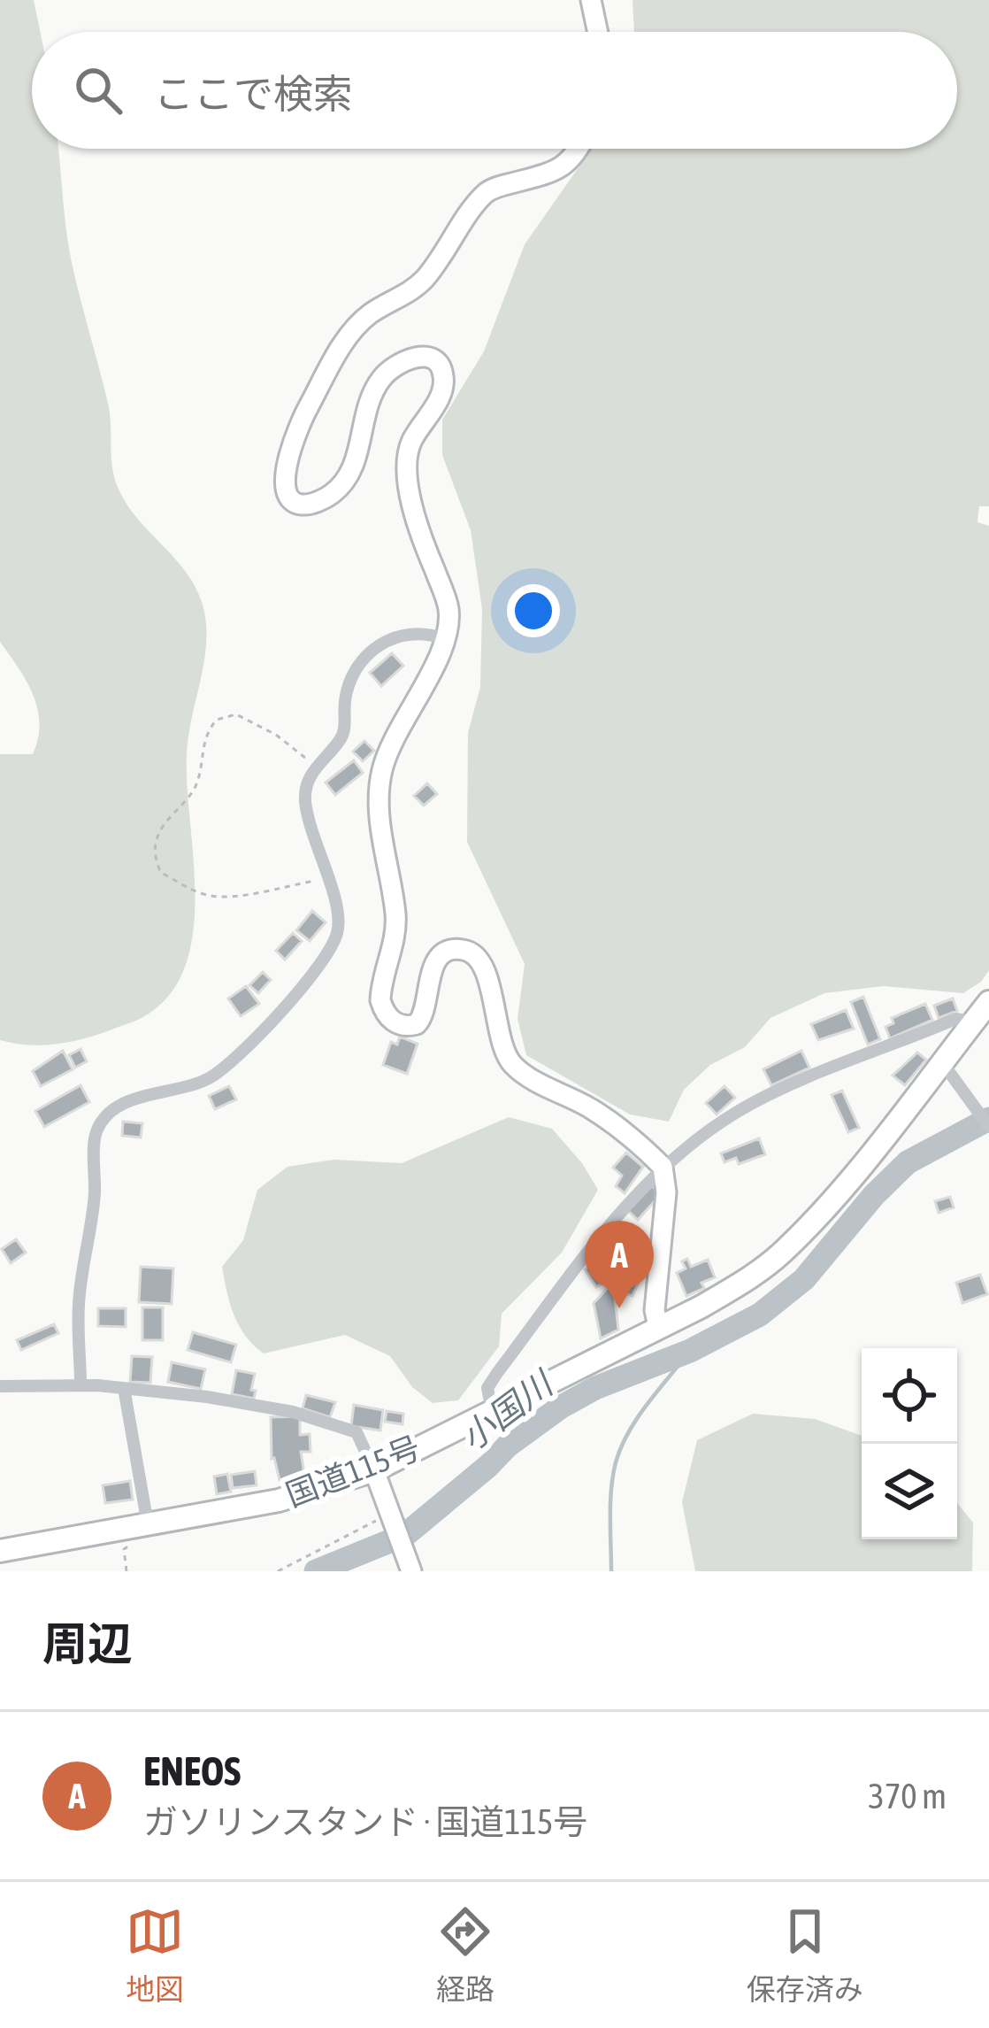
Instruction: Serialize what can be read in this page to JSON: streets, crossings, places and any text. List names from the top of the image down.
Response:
{
  "streets": {
    "highway": ["国道115号"]
  },
  "water": ["小国川"],
  "page": {
    "search": "ここで検索",
    "pins": "A",
    "heading": "周辺",
    "list": [
      {
        "mark": "A",
        "name": "ENEOS",
        "note": "ガソリンスタンド · 国道115号",
        "value": "370 m"
      }
    ],
    "nav": ["地図", "経路", "保存済み"]
  }
}
